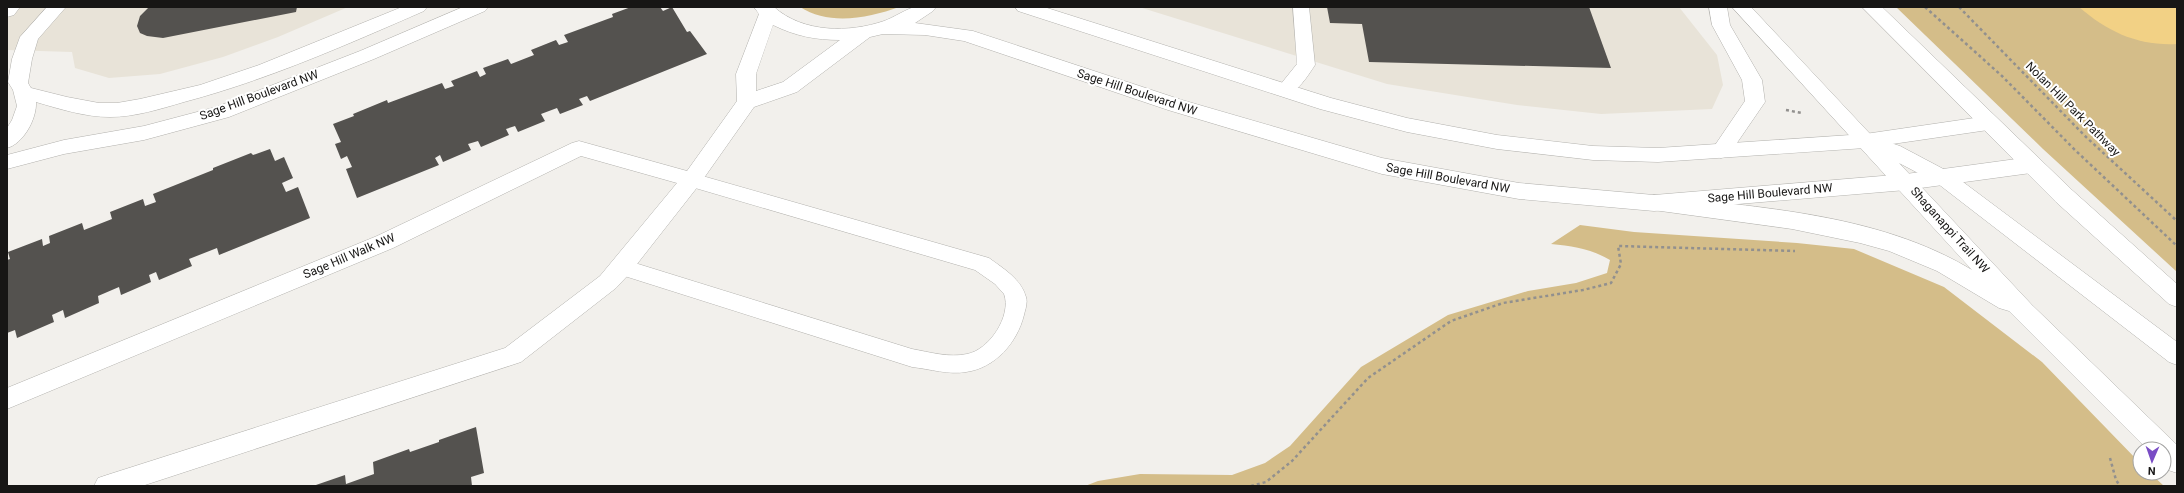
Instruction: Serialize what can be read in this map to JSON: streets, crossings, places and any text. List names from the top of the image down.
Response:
{
  "streets": {
    "street": ["Sage Hill Boulevard NW", "Shaganappi Trail NW", "Sage Hill Walk NW"],
    "path": ["Nolan Hill Park Pathway"]
  },
  "crossings": [
    ["Sage Hill Boulevard NW", "Shaganappi Trail NW"]
  ],
  "north": "bottom"
}
